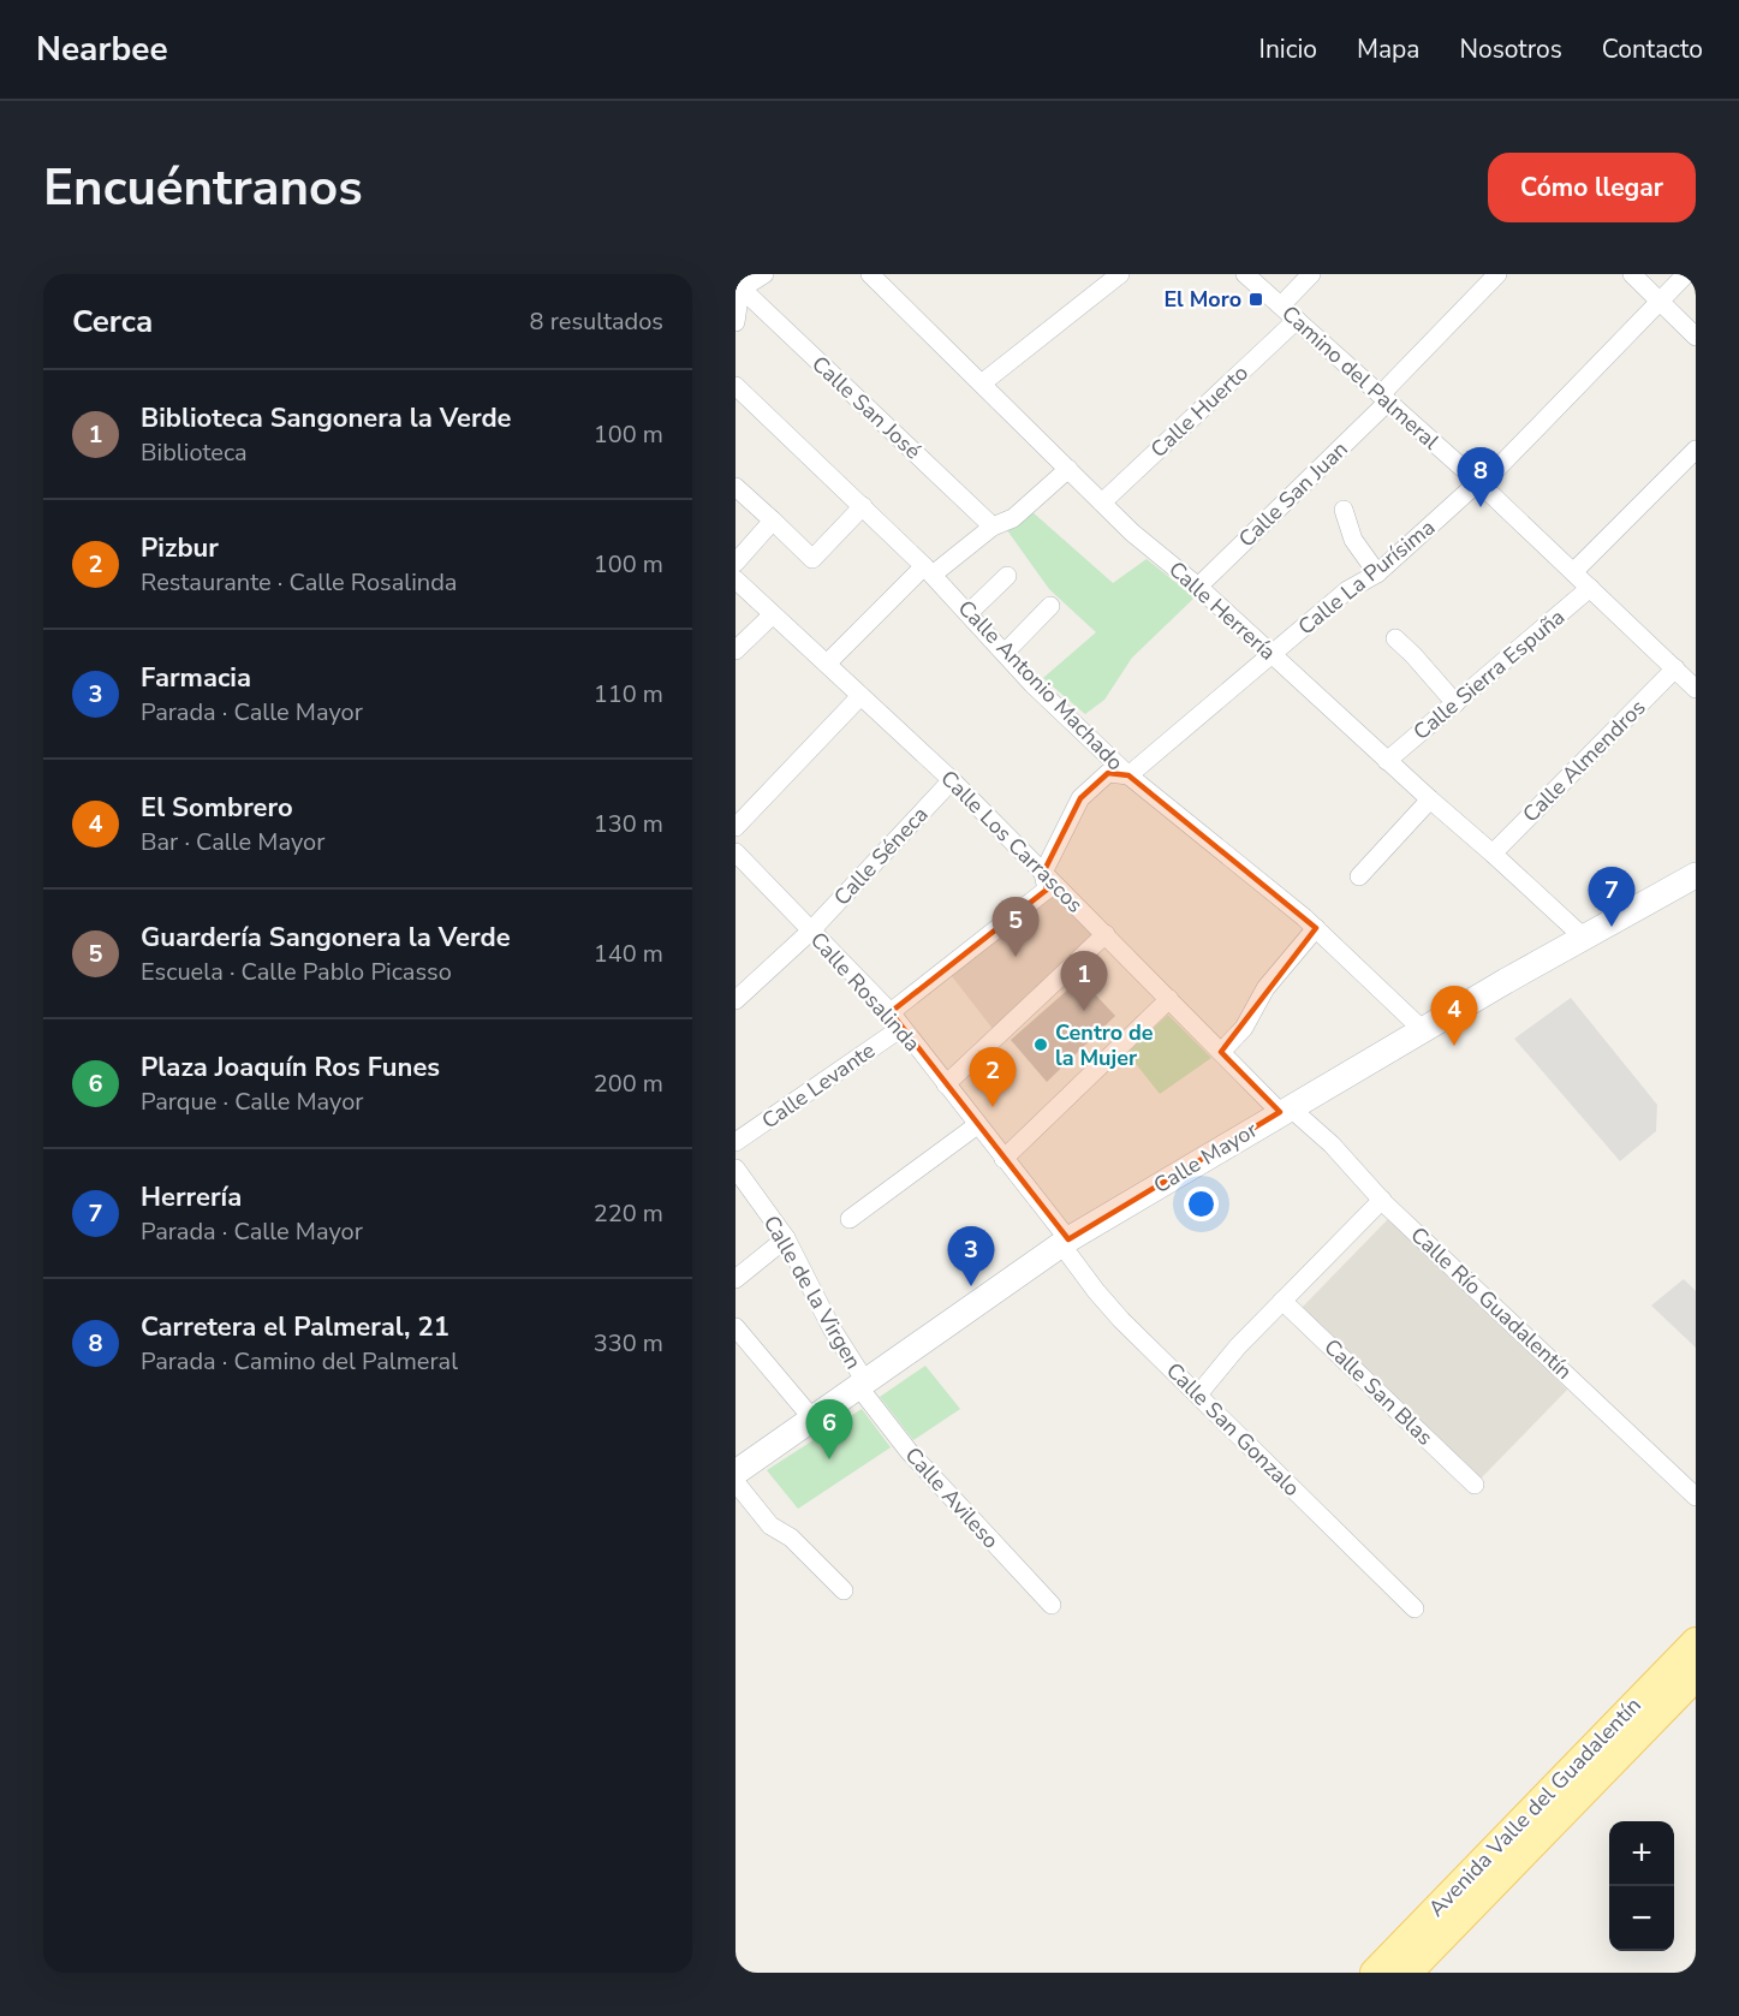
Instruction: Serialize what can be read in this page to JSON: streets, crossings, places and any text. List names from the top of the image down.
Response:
{
  "streets": {
    "main road": ["Avenida Valle del Guadalentín"],
    "street": [
      "Camino del Palmeral",
      "Calle San José",
      "Calle Huerto",
      "Calle San Juan",
      "Calle La Purísima",
      "Calle Herrería",
      "Calle Sierra Espuña",
      "Calle Antonio Machado",
      "Calle Almendros",
      "Calle Los Carrascos",
      "Calle Séneca",
      "Calle Rosalinda",
      "Calle Levante",
      "Calle Mayor",
      "Calle de la Virgen",
      "Calle Río Guadalentín",
      "Calle San Blas",
      "Calle San Gonzalo",
      "Calle Avileso"
    ]
  },
  "crossings": [
    ["Camino del Palmeral", "Calle Huerto"],
    ["Camino del Palmeral", "Calle San Juan"],
    ["Camino del Palmeral", "Calle La Purísima"],
    ["Camino del Palmeral", "Calle Sierra Espuña"],
    ["Camino del Palmeral", "Calle Almendros"],
    ["Calle Huerto", "Calle Herrería"],
    ["Calle San Juan", "Calle Herrería"],
    ["Calle La Purísima", "Calle Herrería"],
    ["Calle La Purísima", "Calle Antonio Machado"],
    ["Calle La Purísima", "Calle Los Carrascos"],
    ["Calle La Purísima", "Calle Levante"],
    ["Calle Herrería", "Calle Sierra Espuña"],
    ["Calle Herrería", "Calle Almendros"],
    ["Calle Herrería", "Calle Mayor"],
    ["Calle Antonio Machado", "Calle Mayor"],
    ["Calle Los Carrascos", "Calle Séneca"],
    ["Calle Los Carrascos", "Calle Levante"],
    ["Calle Los Carrascos", "Calle Mayor"],
    ["Calle Los Carrascos", "Calle Río Guadalentín"],
    ["Calle Séneca", "Calle Rosalinda"],
    ["Calle Rosalinda", "Calle Levante"],
    ["Calle Rosalinda", "Calle Mayor"],
    ["Calle Rosalinda", "Calle San Gonzalo"],
    ["Calle Mayor", "Calle de la Virgen"],
    ["Calle Mayor", "Calle Río Guadalentín"],
    ["Calle Mayor", "Calle San Gonzalo"],
    ["Calle Mayor", "Calle Avileso"],
    ["Calle de la Virgen", "Calle Avileso"]
  ],
  "places": {
    "transit": ["El Moro"],
    "other": ["Centro de la Mujer"]
  },
  "page": {
    "header": "Nearbee",
    "nav": [
      "Inicio",
      "Mapa",
      "Nosotros",
      "Contacto"
    ],
    "buttons": "Cómo llegar",
    "title": "Encuéntranos",
    "heading": ["Cerca", "8 resultados"],
    "list": [
      {
        "mark": "1",
        "name": "Biblioteca Sangonera la Verde",
        "note": "Biblioteca",
        "value": "100 m"
      },
      {
        "mark": "2",
        "name": "Pizbur",
        "note": "Restaurante · Calle Rosalinda",
        "value": "100 m"
      },
      {
        "mark": "3",
        "name": "Farmacia",
        "note": "Parada · Calle Mayor",
        "value": "110 m"
      },
      {
        "mark": "4",
        "name": "El Sombrero",
        "note": "Bar · Calle Mayor",
        "value": "130 m"
      },
      {
        "mark": "5",
        "name": "Guardería Sangonera la Verde",
        "note": "Escuela · Calle Pablo Picasso",
        "value": "140 m"
      },
      {
        "mark": "6",
        "name": "Plaza Joaquín Ros Funes",
        "note": "Parque · Calle Mayor",
        "value": "200 m"
      },
      {
        "mark": "7",
        "name": "Herrería",
        "note": "Parada · Calle Mayor",
        "value": "220 m"
      },
      {
        "mark": "8",
        "name": "Carretera el Palmeral, 21",
        "note": "Parada · Camino del Palmeral",
        "value": "330 m"
      }
    ],
    "pins": [
      "8",
      "7",
      "5",
      "1",
      "4",
      "2",
      "3",
      "6"
    ],
    "map_buttons": ["+", "−"]
  }
}
